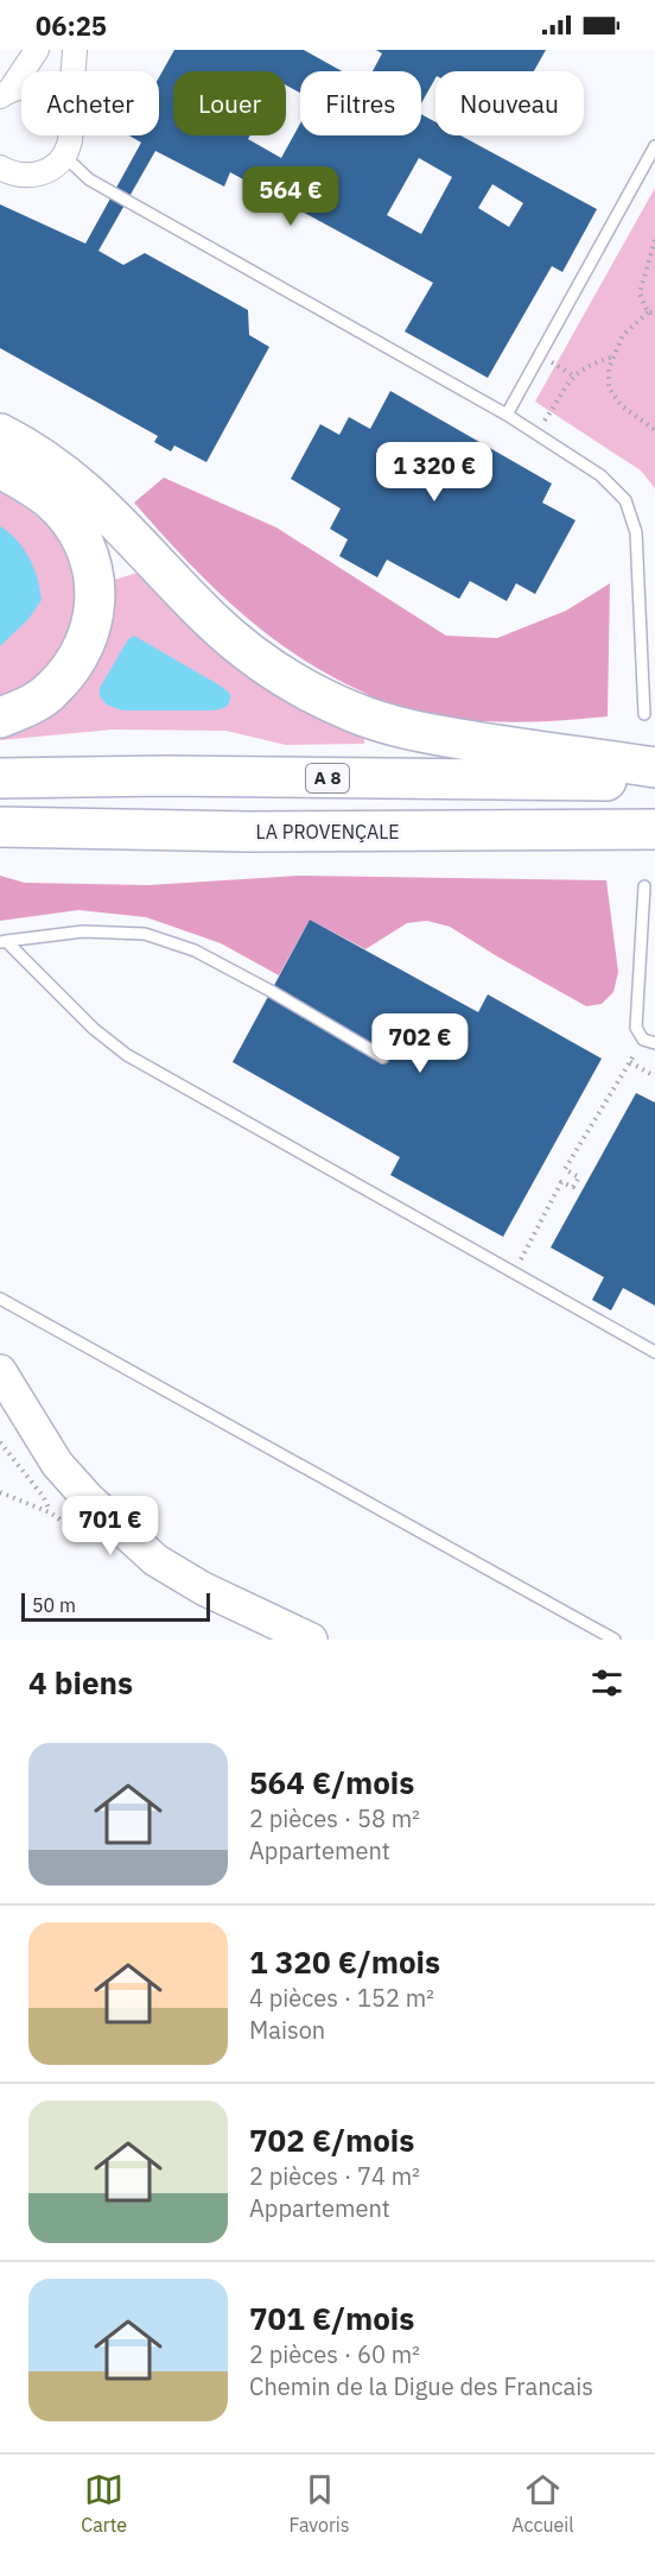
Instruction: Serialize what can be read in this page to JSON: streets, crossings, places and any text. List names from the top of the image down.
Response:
{
  "streets": {
    "highway": ["A 8", "LA PROVENÇALE"]
  },
  "scale_bar": "50 m",
  "page": {
    "status": "06:25",
    "chip": [
      "Acheter",
      "Louer",
      "Filtres",
      "Nouveau"
    ],
    "price": [
      "564 €",
      "1 320 €",
      "702 €",
      "701 €"
    ],
    "scale": "50 m",
    "heading": "4 biens",
    "list": [
      {
        "name": "564 €/mois",
        "note": "2 pièces · 58 m² · Appartement"
      },
      {
        "name": "1 320 €/mois",
        "note": "4 pièces · 152 m² · Maison"
      },
      {
        "name": "702 €/mois",
        "note": "2 pièces · 74 m² · Appartement"
      },
      {
        "name": "701 €/mois",
        "note": "2 pièces · 60 m² · Chemin de la Digue des Francais"
      }
    ],
    "tabs": ["Carte", "Favoris", "Accueil"]
  }
}
